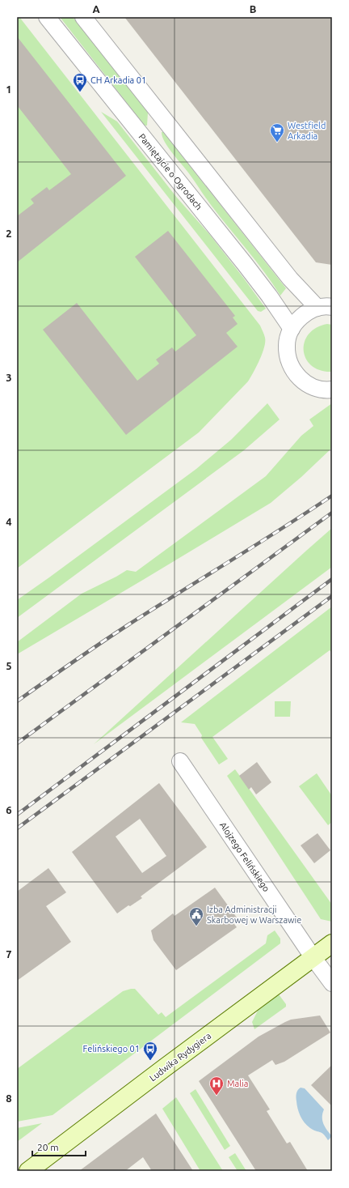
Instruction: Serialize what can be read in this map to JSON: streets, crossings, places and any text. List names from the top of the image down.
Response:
{
  "streets": {
    "street": ["Pamiętajcie o Ogrodach", "Alojzego Felińskiego", "Ludwika Rydygiera"]
  },
  "crossings": [
    ["Alojzego Felińskiego", "Ludwika Rydygiera"]
  ],
  "places": {
    "bus stop": ["CH Arkadia 01", "Felińskiego 01"],
    "supermarket": ["Westfield Arkadia"],
    "public building": ["Izba Administracji Skarbowej w Warszawie"],
    "hospital": ["Malia"]
  },
  "scale_bar": "20 m",
  "grid": {
    "columns": ["A", "B"],
    "rows": [
      "1",
      "2",
      "3",
      "4",
      "5",
      "6",
      "7",
      "8"
    ]
  }
}
